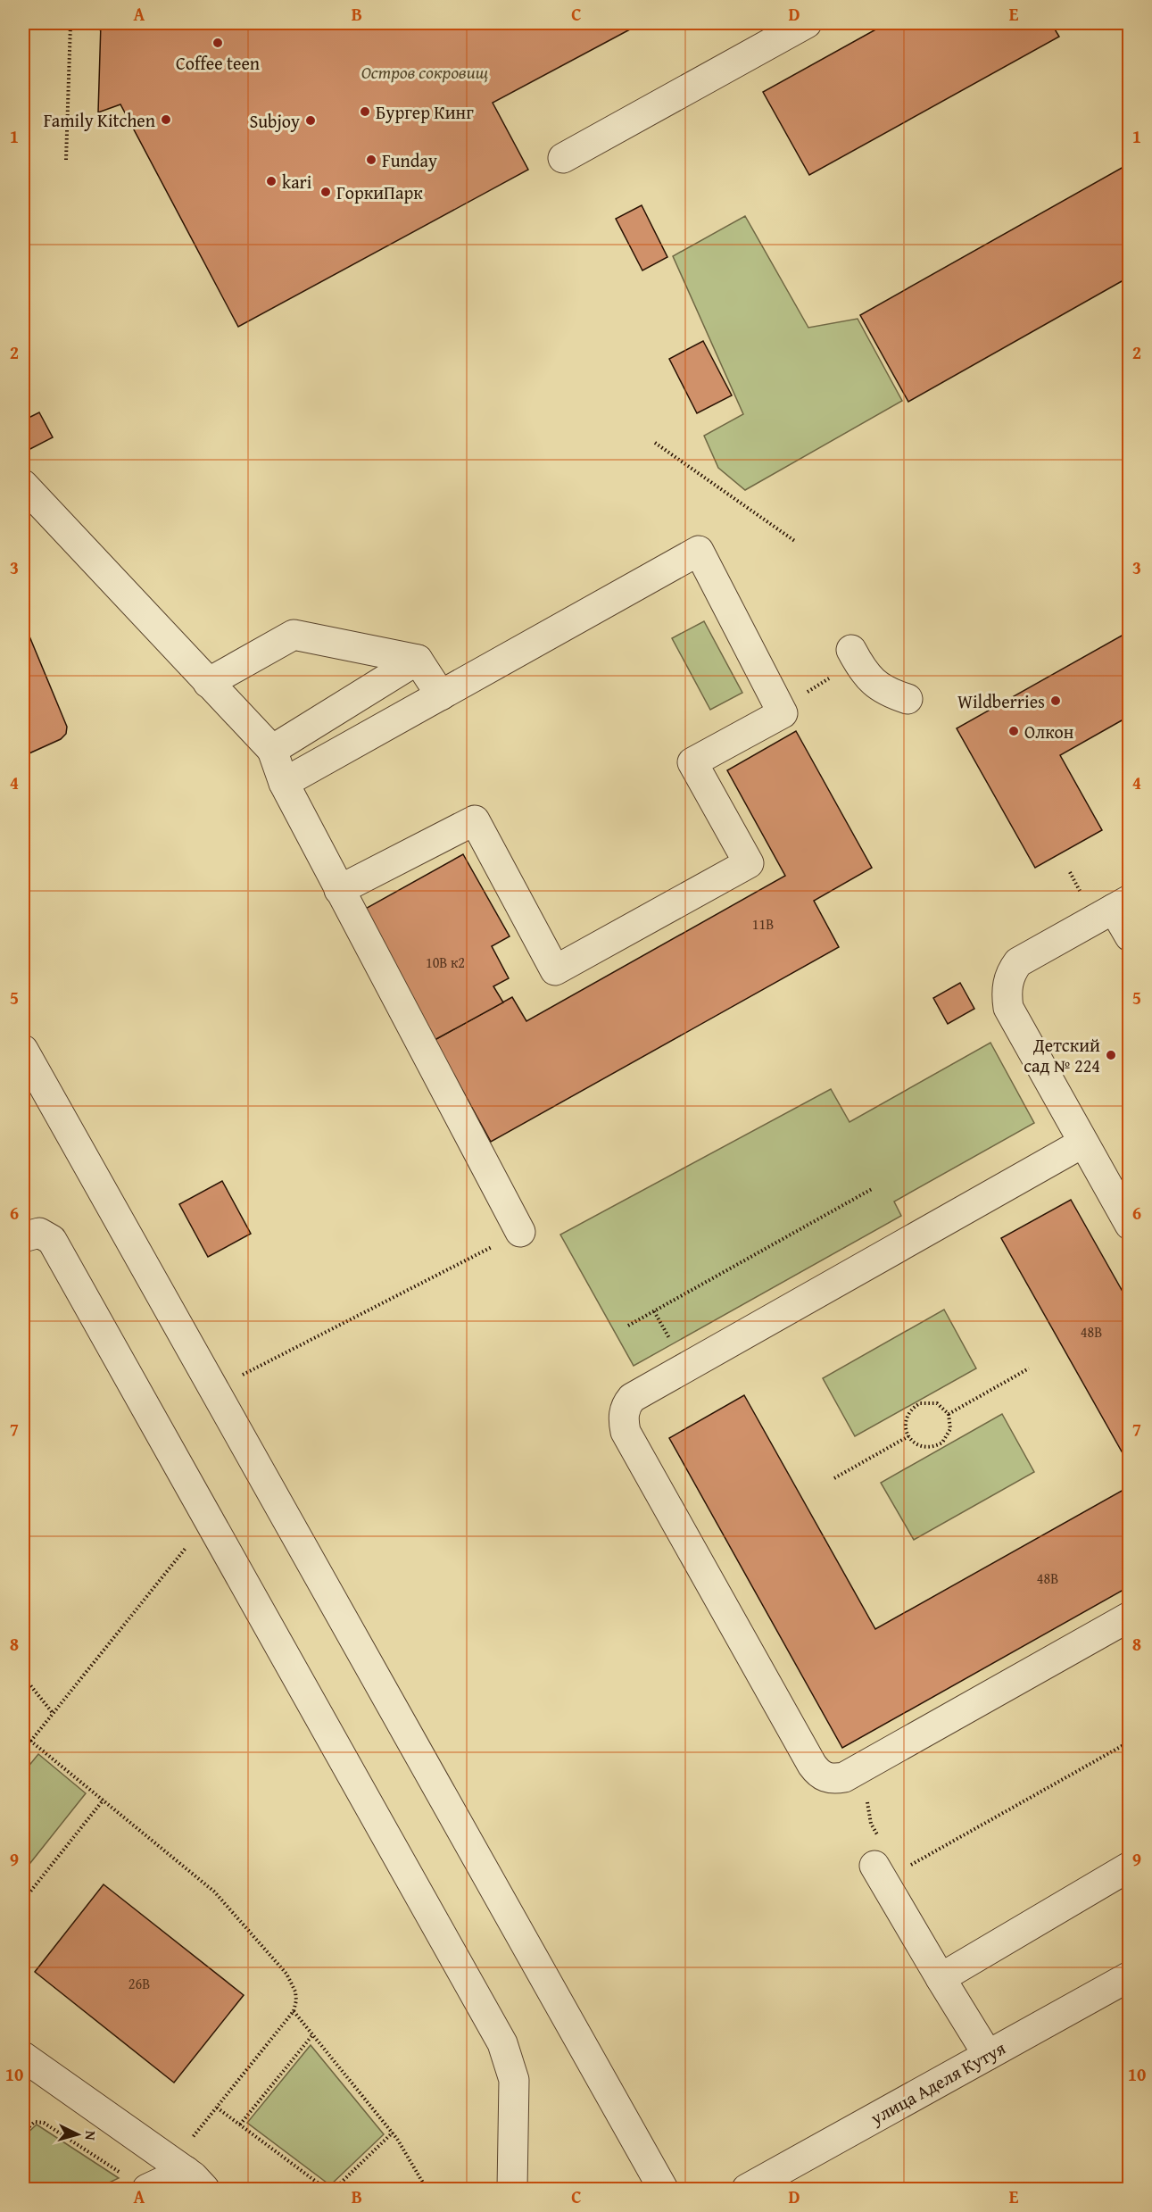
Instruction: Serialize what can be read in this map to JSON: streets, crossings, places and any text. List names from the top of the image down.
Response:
{
  "streets": {
    "street": ["улица Аделя Кутуя"]
  },
  "parks": ["Остров сокровищ"],
  "places": [
    "Coffee teen",
    "Бургер Кинг",
    "Family Kitchen",
    "Subjoy",
    "Funday",
    "kari",
    "ГоркиПарк",
    "Wildberries",
    "Олкон",
    "Детский сад № 224"
  ],
  "house_numbers": [
    "11В",
    "10В к2",
    "48В",
    "48В",
    "26В"
  ],
  "north": "right",
  "grid": {
    "columns": [
      "A",
      "B",
      "C",
      "D",
      "E"
    ],
    "rows": [
      "1",
      "2",
      "3",
      "4",
      "5",
      "6",
      "7",
      "8",
      "9",
      "10"
    ]
  }
}
